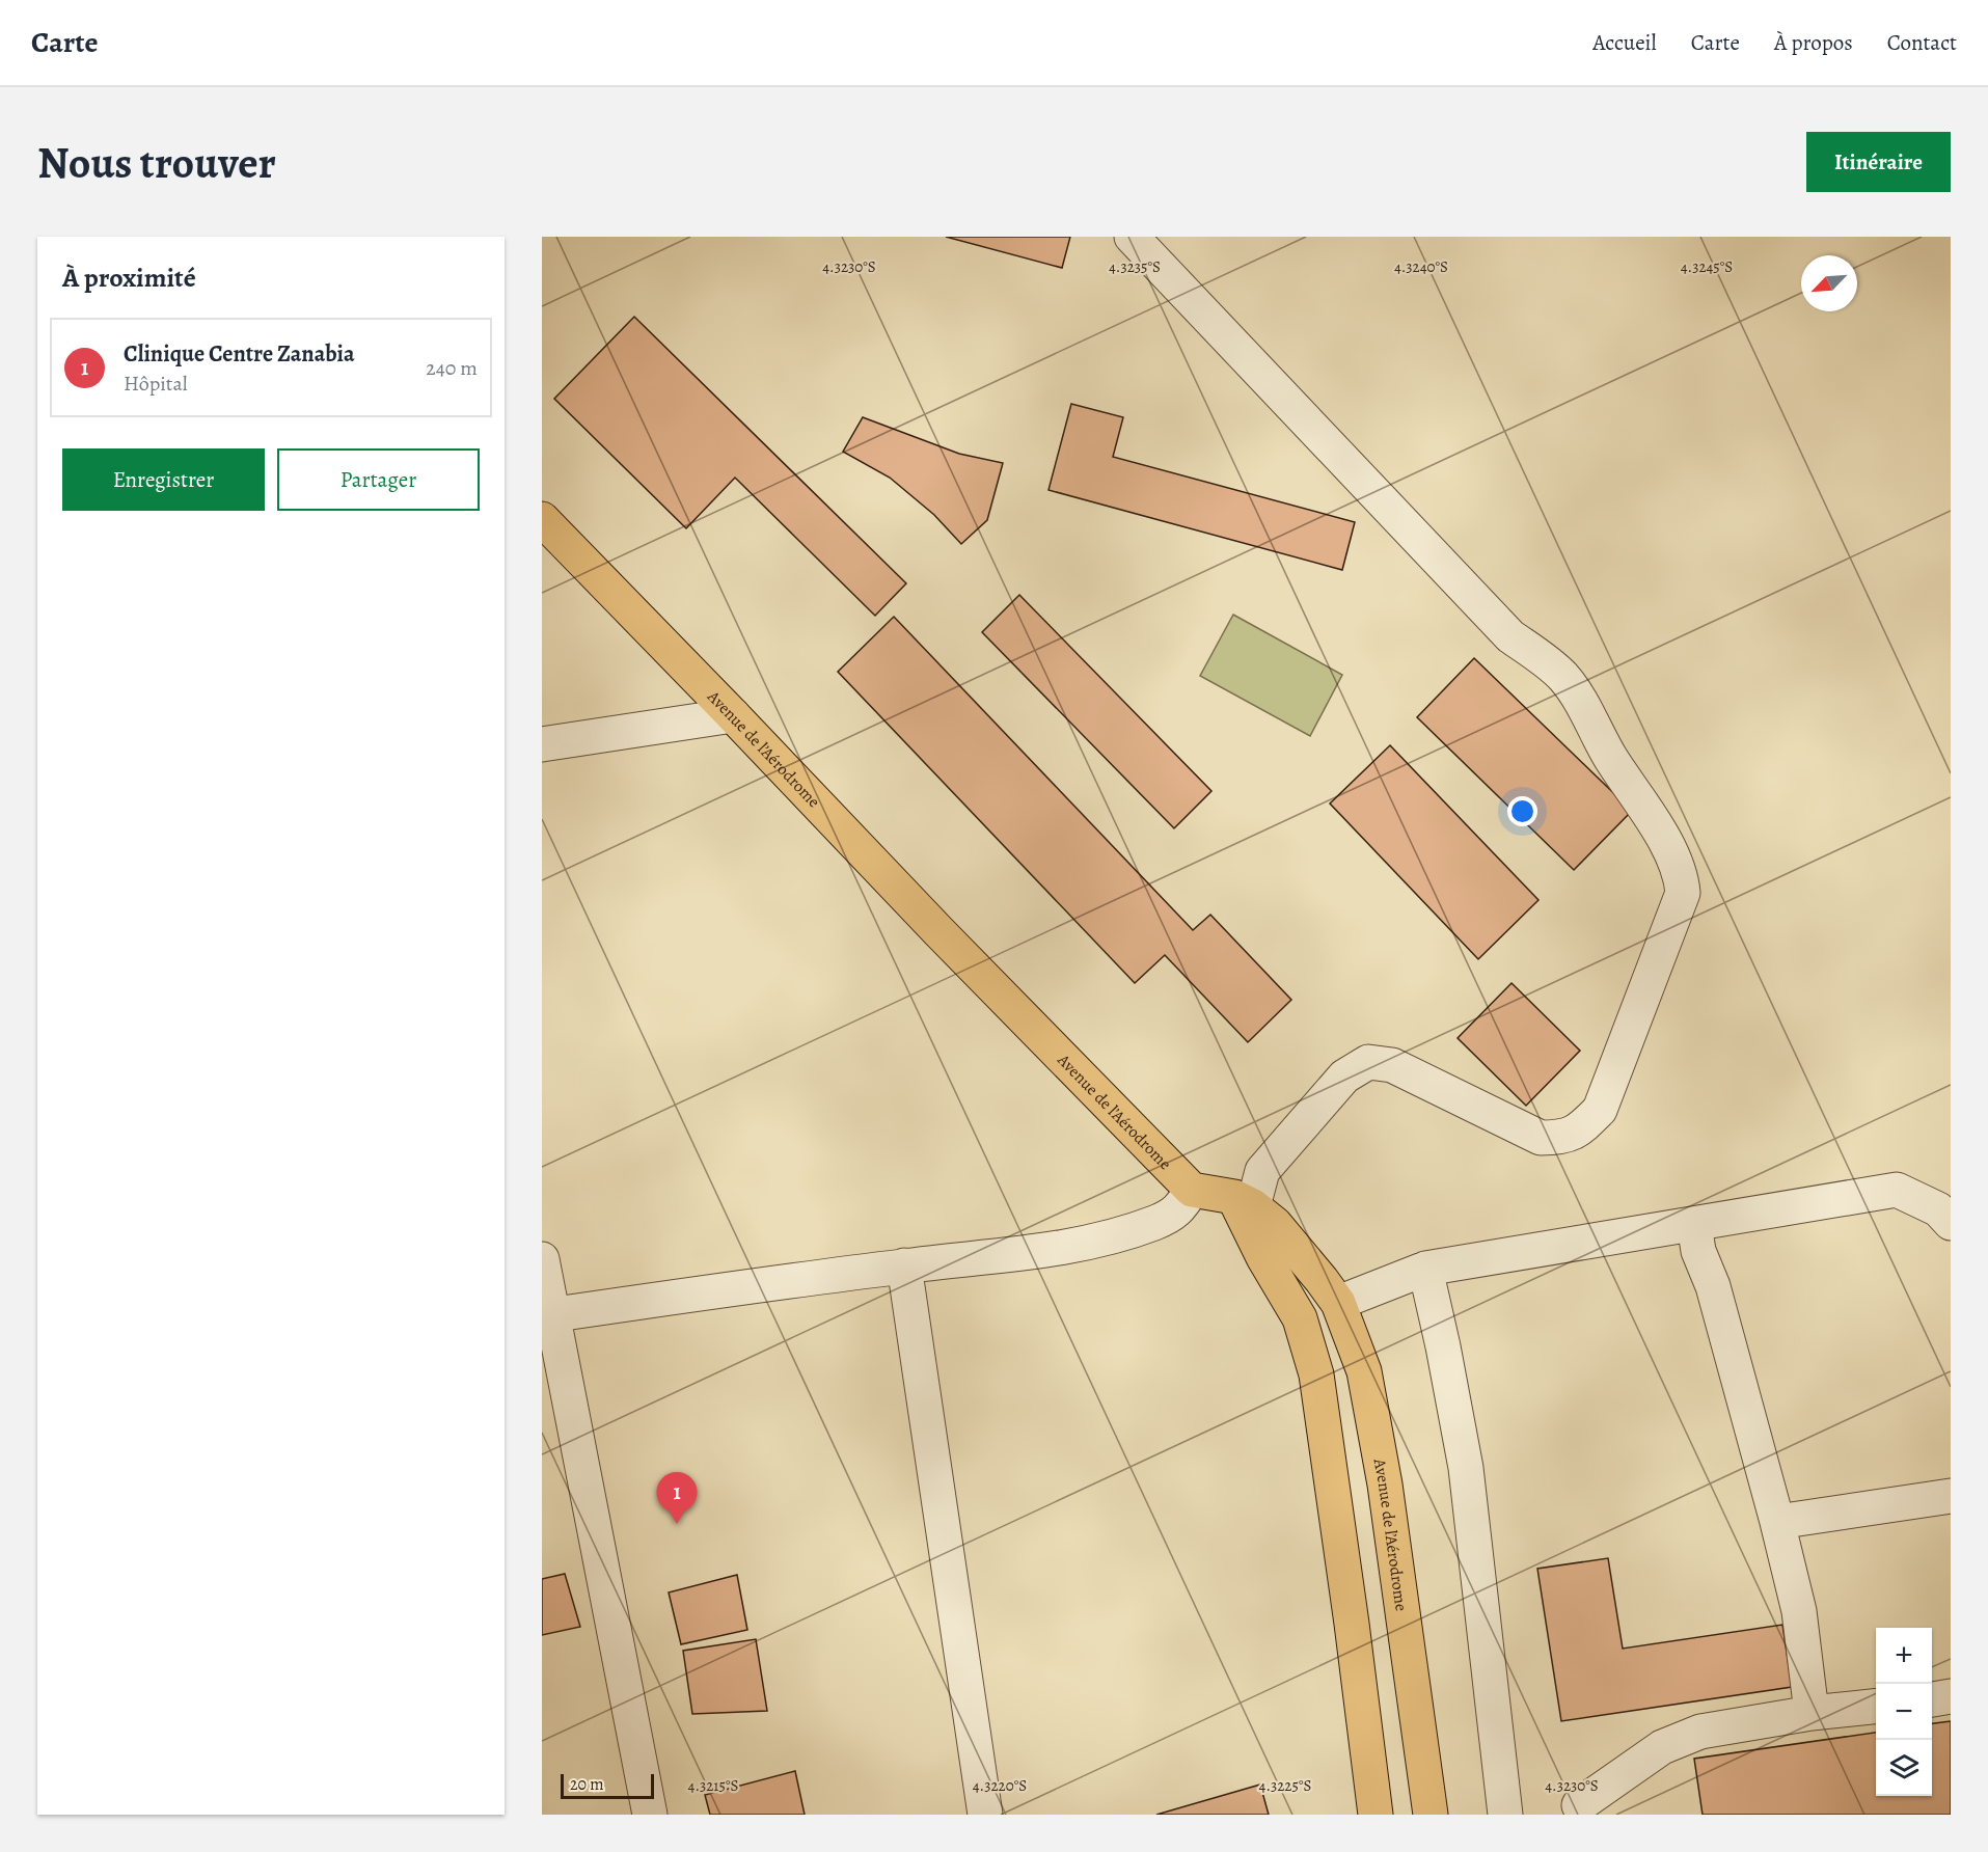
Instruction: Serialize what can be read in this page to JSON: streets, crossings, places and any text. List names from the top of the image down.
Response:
{
  "streets": {
    "main road": ["Avenue de l’Aérodrome"]
  },
  "scale_bar": "20 m",
  "north": "bottom left",
  "page": {
    "header": "Carte",
    "nav": [
      "Accueil",
      "Carte",
      "À propos",
      "Contact"
    ],
    "buttons": [
      "Itinéraire",
      ["Enregistrer", "Partager"]
    ],
    "title": "Nous trouver",
    "heading": "À proximité",
    "list": [
      {
        "mark": "1",
        "name": "Clinique Centre Zanabia",
        "note": "Hôpital",
        "value": "240 m"
      }
    ],
    "pins": "1",
    "map_buttons": ["+", "−"],
    "scale": "20 m"
  },
  "coordinates": [
    "4.3230°S",
    "4.3235°S",
    "4.3240°S",
    "4.3245°S",
    "4.3215°S",
    "4.3220°S",
    "4.3225°S"
  ]
}
